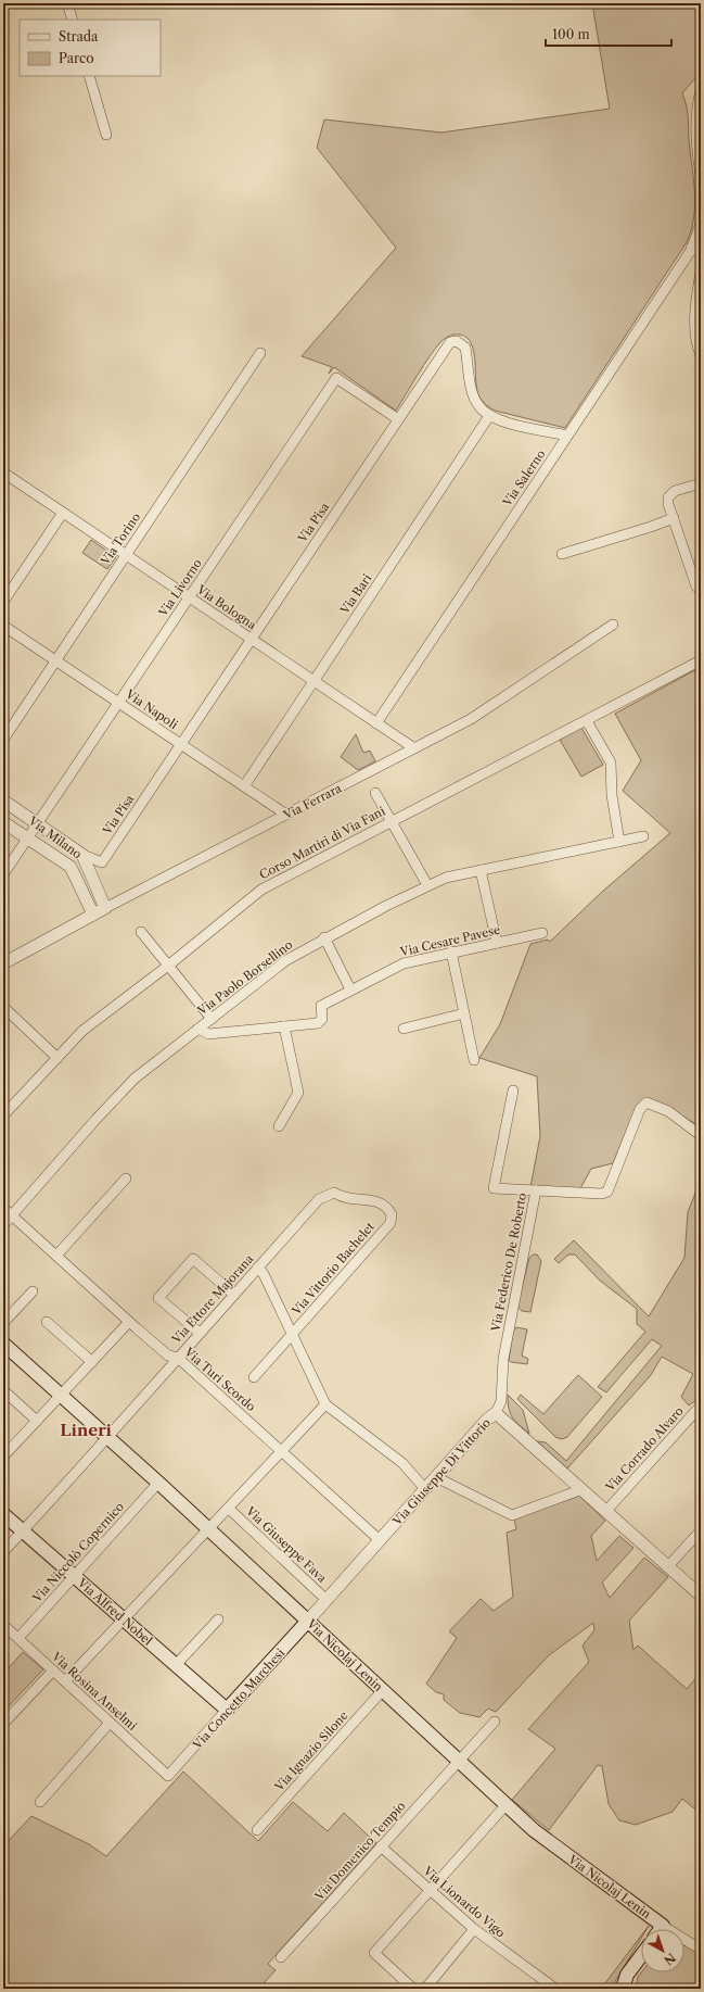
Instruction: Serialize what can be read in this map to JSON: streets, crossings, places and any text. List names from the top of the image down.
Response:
{
  "streets": {
    "main road": ["Via Alfred Nobel", "Via Nicolaj Lenin", "Via Concetto Marchesi"],
    "street": [
      "Via Salerno",
      "Via Pisa",
      "Via Torino",
      "Via Livorno",
      "Via Bari",
      "Via Bologna",
      "Via Napoli",
      "Via Ferrara",
      "Via Milano",
      "Corso Martiri di Via Fani",
      "Via Cesare Pavese",
      "Via Paolo Borsellino",
      "Via Federico De Roberto",
      "Via Vittorio Bachelet",
      "Via Ettore Majorana",
      "Via Turi Scordo",
      "Via Corrado Alvaro",
      "Via Giuseppe Di Vittorio",
      "Via Giuseppe Fava",
      "Via Niccolò Copernico",
      "Via Rosina Anselmi",
      "Via Ignazio Silone",
      "Via Domenico Tempio",
      "Via Lionardo Vigo"
    ]
  },
  "crossings": [
    ["Via Salerno", "Via Bologna"],
    ["Via Pisa", "Via Livorno"],
    ["Via Pisa", "Via Bari"],
    ["Via Pisa", "Via Bologna"],
    ["Via Pisa", "Via Napoli"],
    ["Via Pisa", "Via Milano"],
    ["Via Torino", "Via Bologna"],
    ["Via Torino", "Via Napoli"],
    ["Via Livorno", "Via Bologna"],
    ["Via Livorno", "Via Napoli"],
    ["Via Livorno", "Via Milano"],
    ["Via Bari", "Via Bologna"],
    ["Via Bari", "Via Napoli"],
    ["Via Bologna", "Via Ferrara"],
    ["Via Napoli", "Via Ferrara"],
    ["Via Ferrara", "Via Milano"],
    ["Via Paolo Borsellino", "Via Turi Scordo"],
    ["Via Federico De Roberto", "Via Giuseppe Di Vittorio"],
    ["Via Vittorio Bachelet", "Via Ettore Majorana"],
    ["Via Ettore Majorana", "Via Turi Scordo"],
    ["Via Ettore Majorana", "Via Alfred Nobel"],
    ["Via Ettore Majorana", "Via Nicolaj Lenin"],
    ["Via Turi Scordo", "Via Giuseppe Di Vittorio"],
    ["Via Corrado Alvaro", "Via Giuseppe Di Vittorio"],
    ["Via Giuseppe Di Vittorio", "Via Giuseppe Fava"],
    ["Via Giuseppe Di Vittorio", "Via Nicolaj Lenin"],
    ["Via Giuseppe Di Vittorio", "Via Concetto Marchesi"],
    ["Via Niccolò Copernico", "Via Alfred Nobel"],
    ["Via Niccolò Copernico", "Via Nicolaj Lenin"],
    ["Via Niccolò Copernico", "Via Rosina Anselmi"],
    ["Via Alfred Nobel", "Via Concetto Marchesi"],
    ["Via Nicolaj Lenin", "Via Concetto Marchesi"],
    ["Via Nicolaj Lenin", "Via Ignazio Silone"],
    ["Via Nicolaj Lenin", "Via Domenico Tempio"],
    ["Via Rosina Anselmi", "Via Concetto Marchesi"],
    ["Via Domenico Tempio", "Via Lionardo Vigo"]
  ],
  "districts": ["Lineri"],
  "legend": ["Strada", "Parco"],
  "scale_bar": "100 m",
  "north": "bottom right"
}
